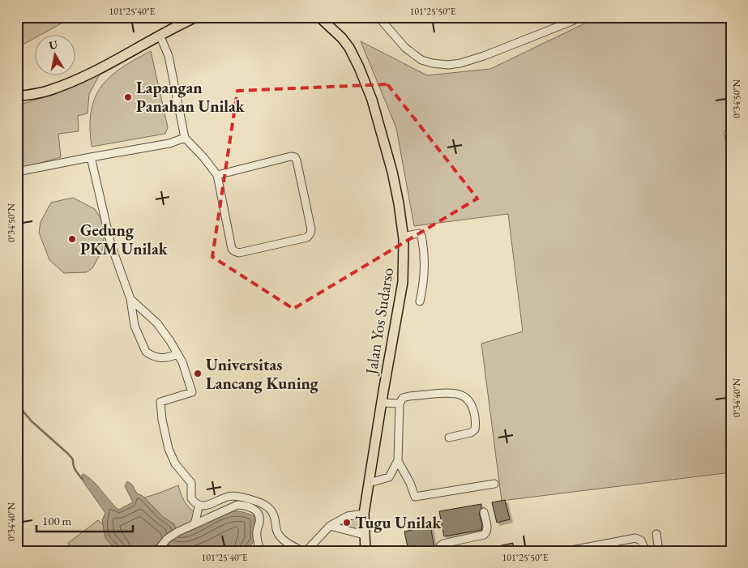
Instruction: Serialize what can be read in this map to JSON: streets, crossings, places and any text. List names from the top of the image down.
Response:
{
  "streets": {
    "main road": ["Jalan Yos Sudarso"]
  },
  "places": [
    "Lapangan Panahan Unilak",
    "Gedung PKM Unilak",
    "Universitas Lancang Kuning",
    "Tugu Unilak"
  ],
  "scale_bar": "100 m",
  "north": "top",
  "coordinates": [
    "101°25'40\"E",
    "101°25'50\"E",
    "0°34'50\"N",
    "0°34'40\"N"
  ]
}
